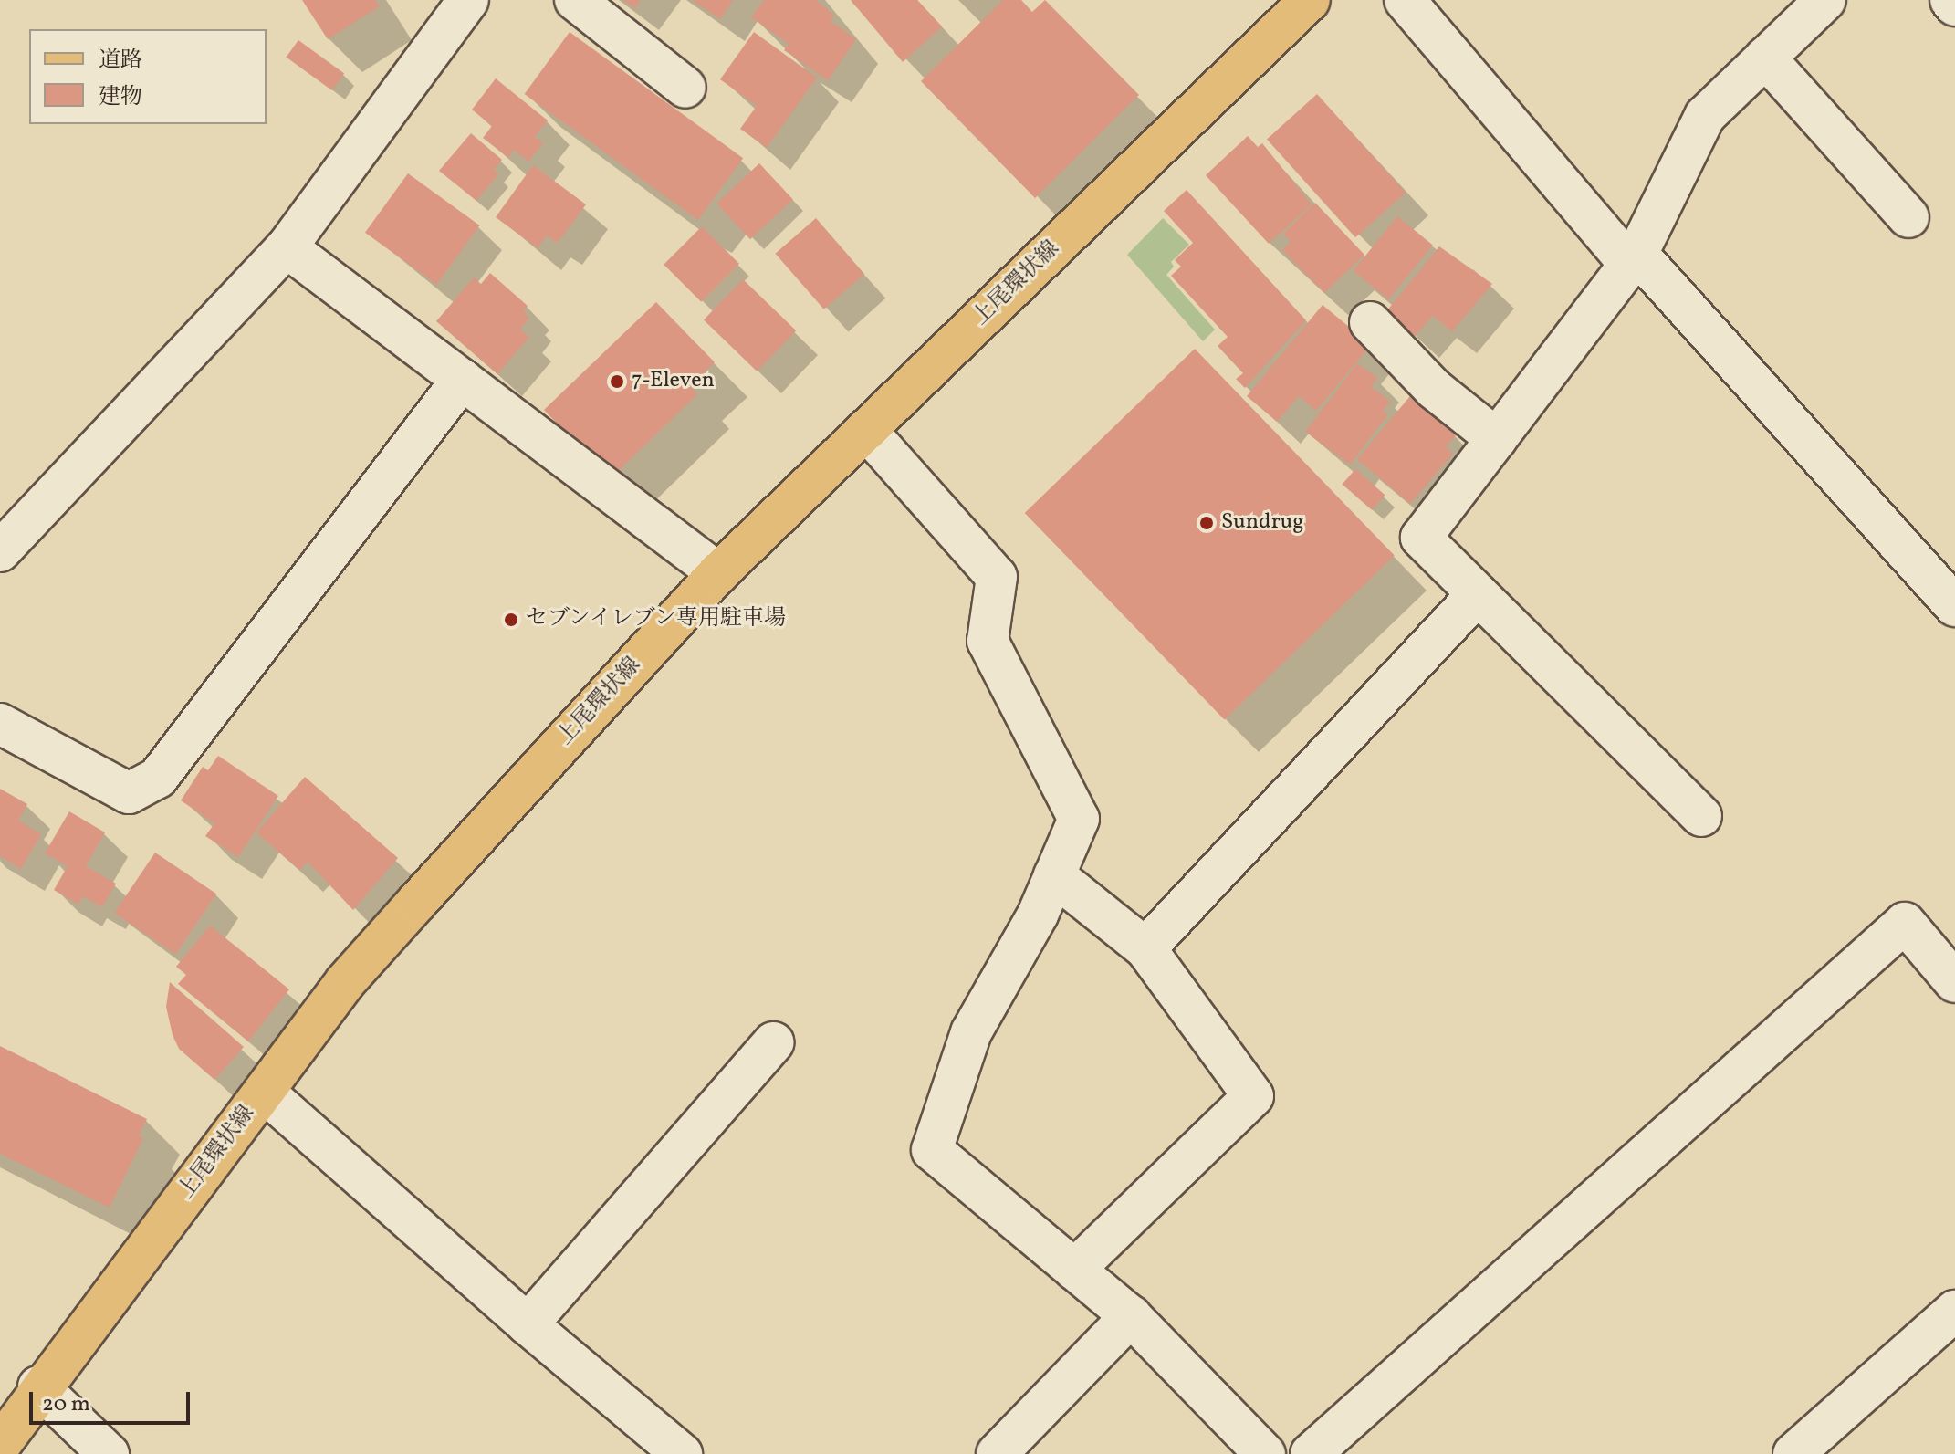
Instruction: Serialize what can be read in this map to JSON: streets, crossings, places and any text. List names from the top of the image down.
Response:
{
  "streets": {
    "main road": ["上尾環状線"]
  },
  "places": ["7-Eleven", "Sundrug", "セブンイレブン専用駐車場"],
  "legend": ["道路", "建物"],
  "scale_bar": "20 m"
}
